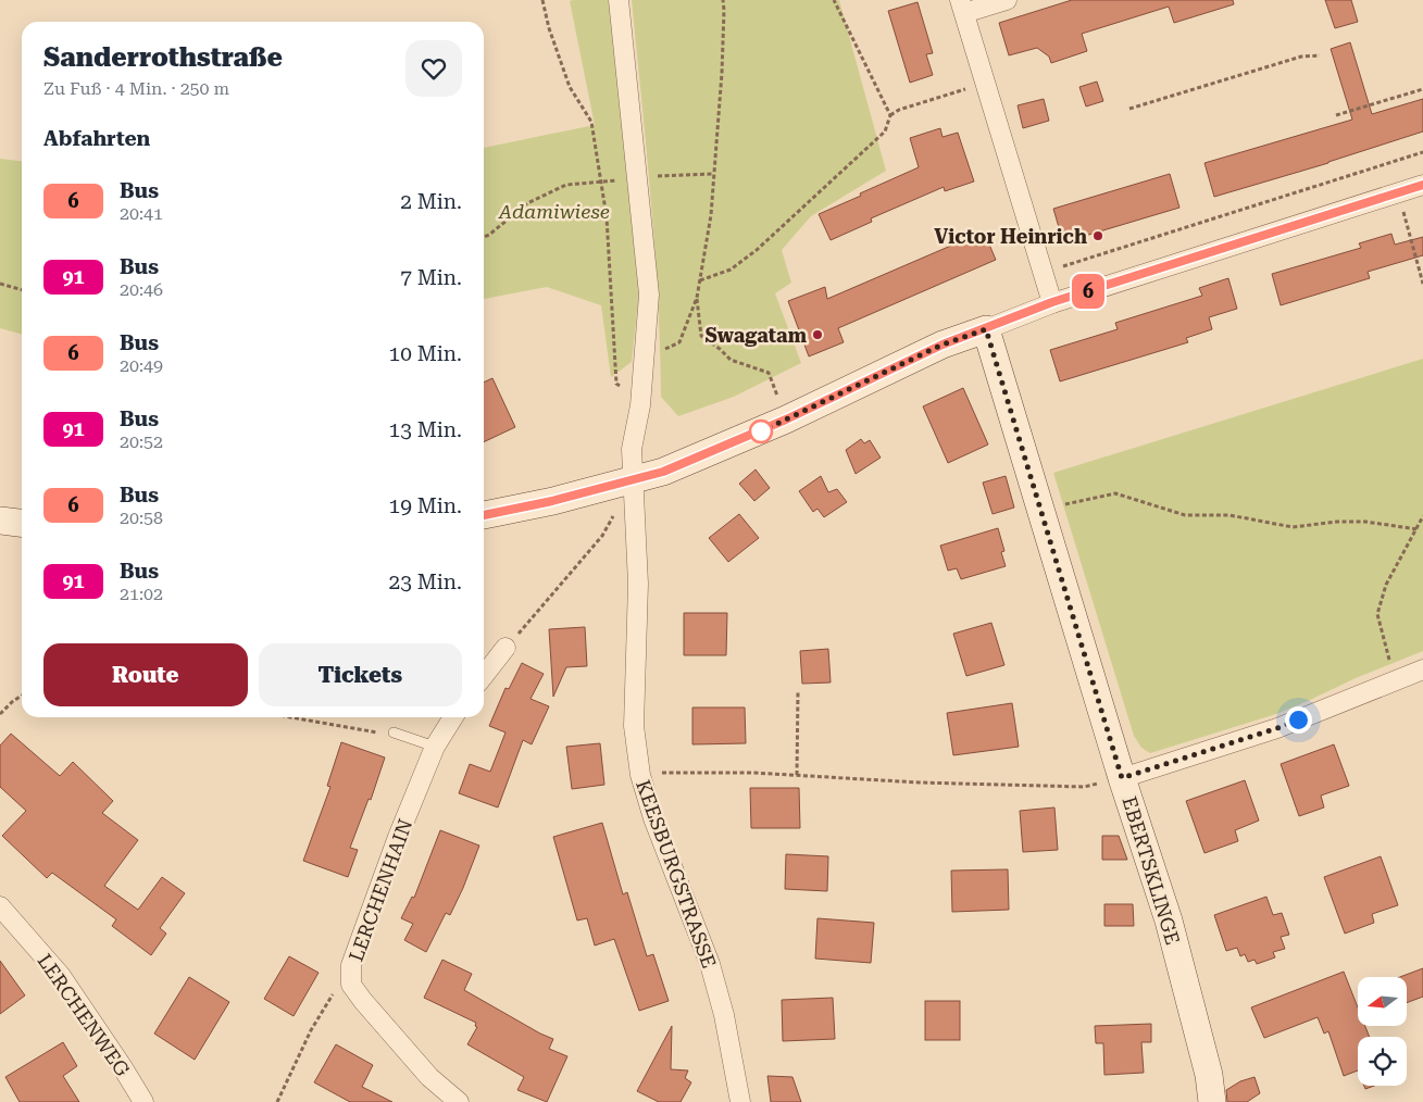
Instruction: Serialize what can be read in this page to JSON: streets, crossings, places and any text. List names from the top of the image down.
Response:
{
  "streets": {
    "street": [
      "EBERTSKLINGE",
      "KEESBURGSTRASSE",
      "LERCHENHAIN",
      "LERCHENWEG"
    ]
  },
  "parks": ["Adamiwiese"],
  "places": ["Victor Heinrich", "Swagatam"],
  "lines": ["bus line 6"],
  "north": "left",
  "page": {
    "on_map": "6",
    "heading": [
      ["Sanderrothstraße", "Zu Fuß · 4 Min. · 250 m"],
      "Abfahrten"
    ],
    "list": [
      {
        "mark": "6",
        "name": "Bus",
        "note": "20:41",
        "value": "2 Min."
      },
      {
        "mark": "91",
        "name": "Bus",
        "note": "20:46",
        "value": "7 Min."
      },
      {
        "mark": "6",
        "name": "Bus",
        "note": "20:49",
        "value": "10 Min."
      },
      {
        "mark": "91",
        "name": "Bus",
        "note": "20:52",
        "value": "13 Min."
      },
      {
        "mark": "6",
        "name": "Bus",
        "note": "20:58",
        "value": "19 Min."
      },
      {
        "mark": "91",
        "name": "Bus",
        "note": "21:02",
        "value": "23 Min."
      }
    ],
    "buttons": ["Route", "Tickets"]
  }
}
